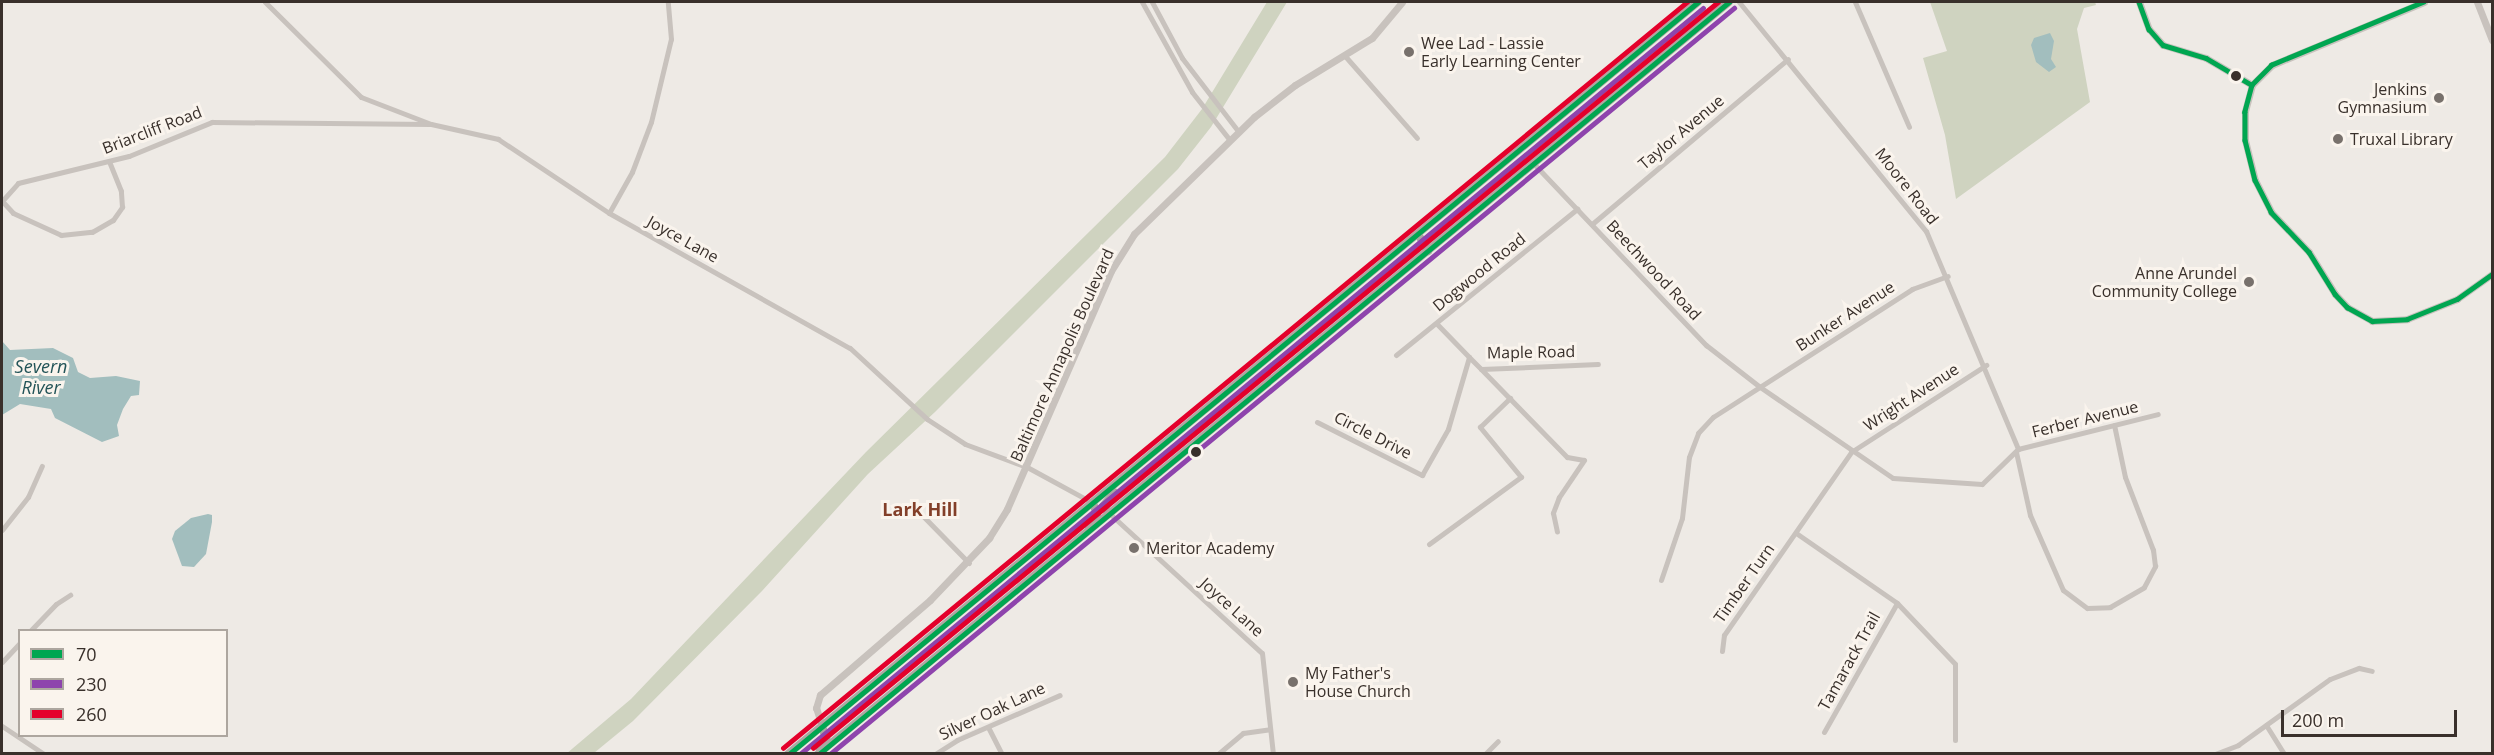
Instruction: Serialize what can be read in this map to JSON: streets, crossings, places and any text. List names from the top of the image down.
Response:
{
  "streets": {
    "street": [
      "Briarcliff Road",
      "Taylor Avenue",
      "Moore Road",
      "Joyce Lane",
      "Beechwood Road",
      "Dogwood Road",
      "Bunker Avenue",
      "Maple Road",
      "Baltimore Annapolis Boulevard",
      "Wright Avenue",
      "Ferber Avenue",
      "Circle Drive",
      "Timber Turn",
      "Tamarack Trail",
      "Silver Oak Lane"
    ]
  },
  "crossings": [
    ["Briarcliff Road", "Joyce Lane"],
    ["Taylor Avenue", "Moore Road"],
    ["Taylor Avenue", "Beechwood Road"],
    ["Moore Road", "Beechwood Road"],
    ["Moore Road", "Bunker Avenue"],
    ["Moore Road", "Wright Avenue"],
    ["Moore Road", "Ferber Avenue"],
    ["Joyce Lane", "Baltimore Annapolis Boulevard"],
    ["Beechwood Road", "Dogwood Road"],
    ["Beechwood Road", "Bunker Avenue"],
    ["Beechwood Road", "Wright Avenue"],
    ["Beechwood Road", "Ferber Avenue"],
    ["Beechwood Road", "Timber Turn"],
    ["Maple Road", "Circle Drive"],
    ["Wright Avenue", "Timber Turn"]
  ],
  "districts": ["Lark Hill"],
  "water": ["Severn River"],
  "places": [
    "Wee Lad - Lassie Early Learning Center",
    "Jenkins Gymnasium",
    "Truxal Library",
    "Anne Arundel Community College",
    "Meritor Academy",
    "My Father's House Church"
  ],
  "lines": ["transit line 70", "transit line 260", "transit line 230"],
  "legend": ["70", "230", "260"],
  "scale_bar": "200 m"
}
